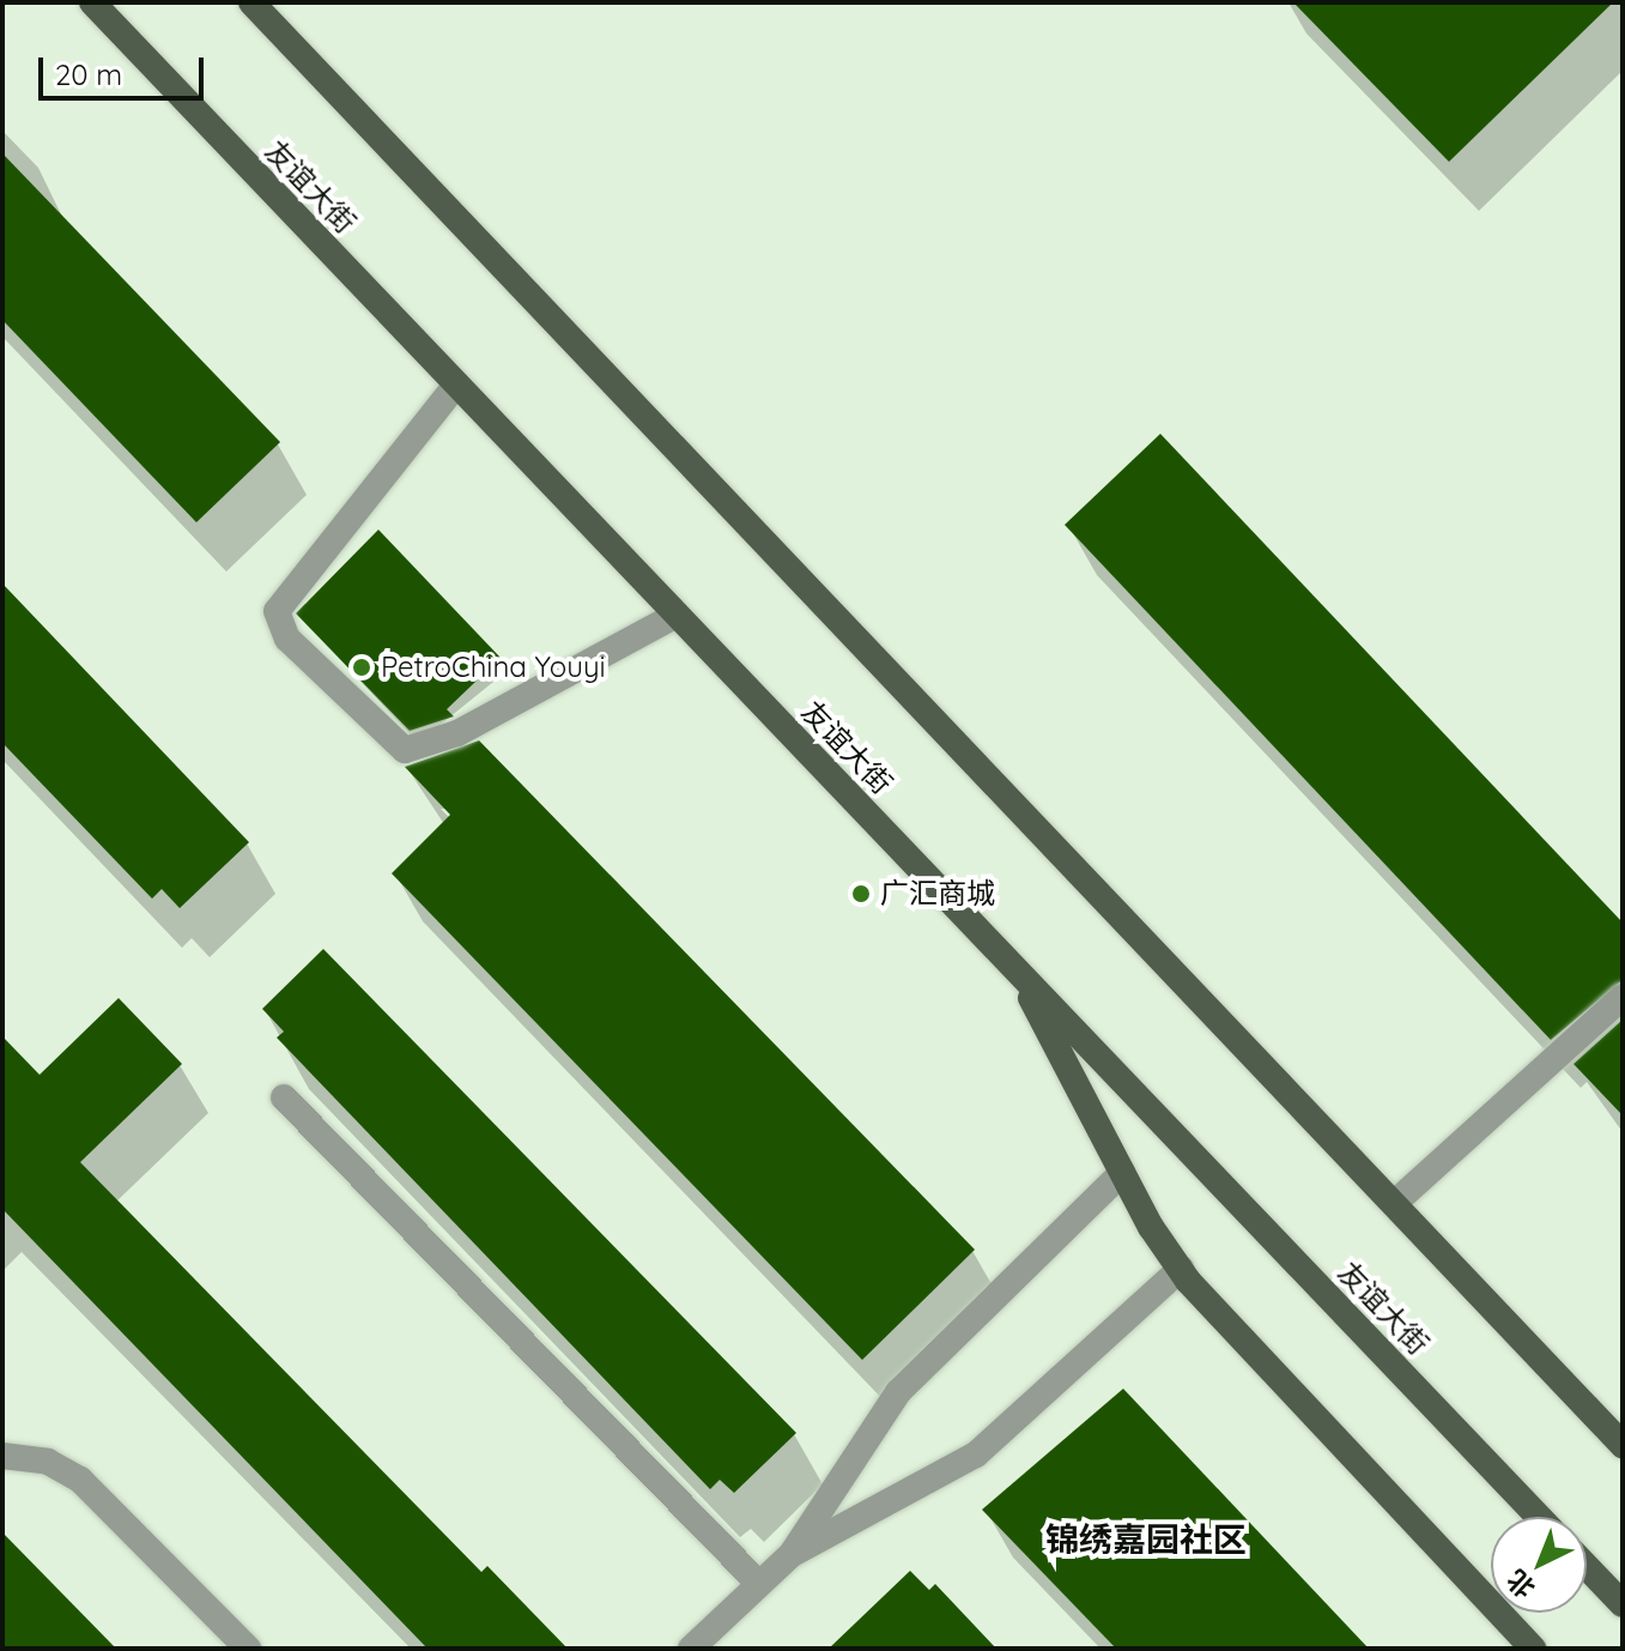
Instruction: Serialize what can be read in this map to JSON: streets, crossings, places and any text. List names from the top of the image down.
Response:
{
  "streets": {
    "main road": ["友谊大街"]
  },
  "districts": ["锦绣嘉园社区"],
  "places": ["PetroChina Youyi", "广汇商城"],
  "scale_bar": "20 m",
  "north": "bottom left"
}
